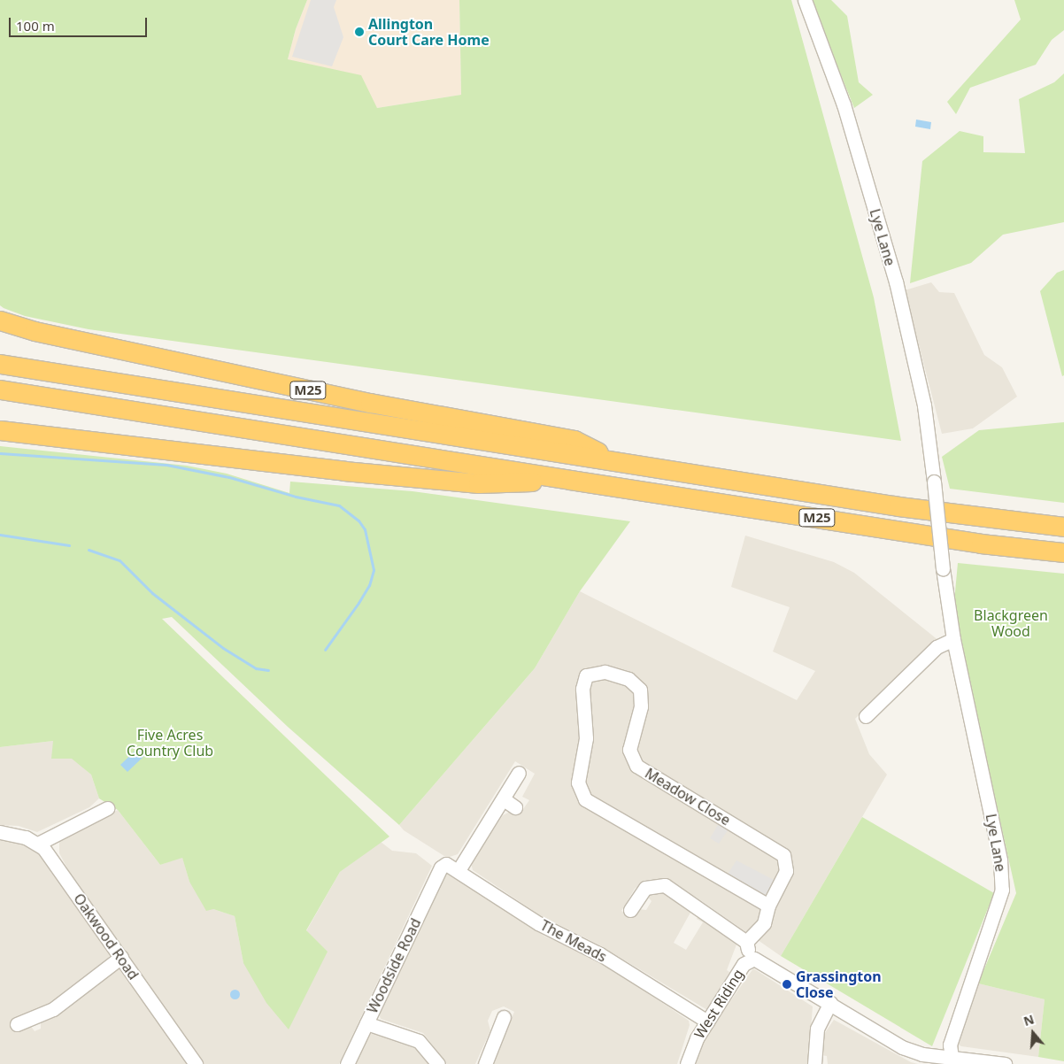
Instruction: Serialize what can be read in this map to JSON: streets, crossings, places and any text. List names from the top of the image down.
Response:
{
  "streets": {
    "highway": ["M25"],
    "street": [
      "Lye Lane",
      "Meadow Close",
      "Oakwood Road",
      "The Meads",
      "Woodside Road",
      "West Riding"
    ]
  },
  "crossings": [
    ["Lye Lane", "West Riding"],
    ["The Meads", "Woodside Road"],
    ["The Meads", "West Riding"]
  ],
  "parks": ["Blackgreen Wood", "Five Acres Country Club"],
  "places": ["Allington Court Care Home", "Grassington Close"],
  "scale_bar": "100 m",
  "north": "top"
}
